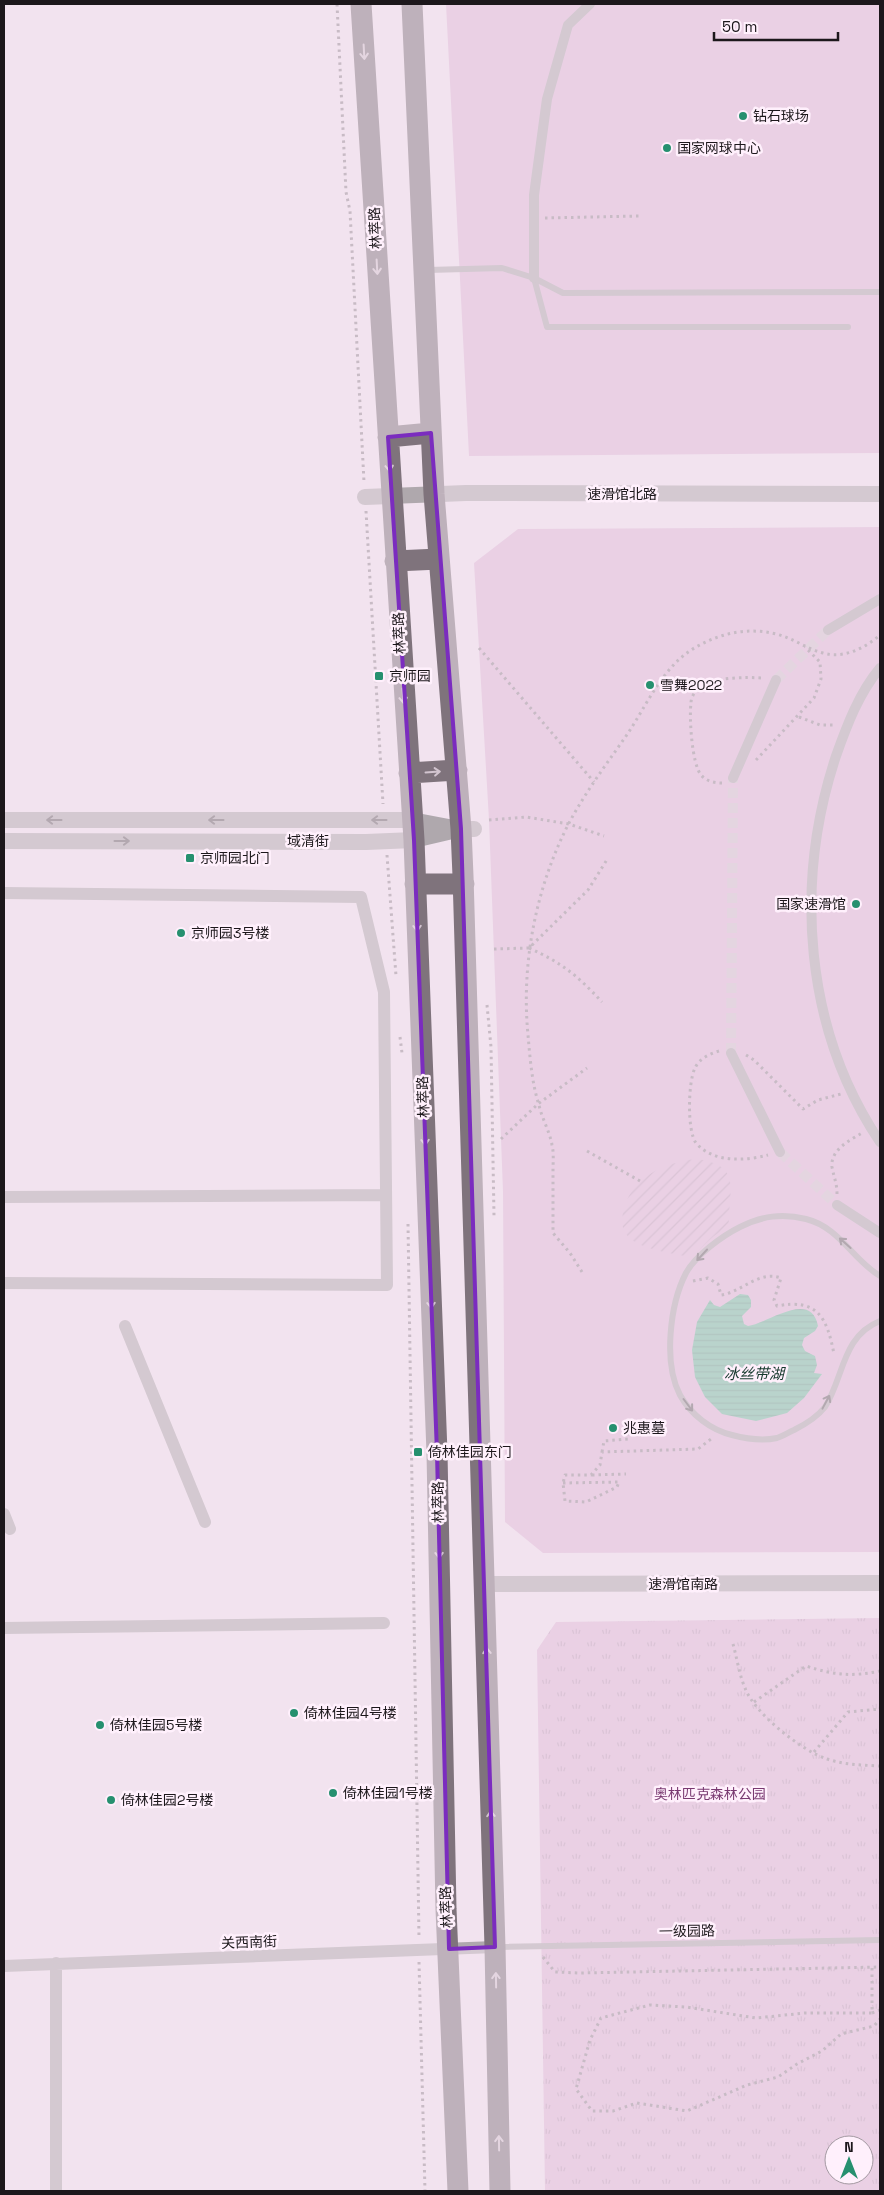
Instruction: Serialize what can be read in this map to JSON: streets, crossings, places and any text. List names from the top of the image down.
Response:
{
  "streets": {
    "main road": ["林萃路"],
    "street": [
      "速滑馆北路",
      "域清街",
      "速滑馆南路",
      "关西南街"
    ],
    "lane": ["一级园路"]
  },
  "crossings": [
    ["林萃路", "速滑馆北路"],
    ["林萃路", "域清街"],
    ["林萃路", "关西南街"],
    ["一级园路", "关西南街"]
  ],
  "water": ["冰丝带湖"],
  "parks": ["奥林匹克森林公园"],
  "places": {
    "other": [
      "钻石球场",
      "国家网球中心",
      "雪舞2022",
      "国家速滑馆",
      "京师园3号楼",
      "兆惠墓",
      "倚林佳园4号楼",
      "倚林佳园5号楼",
      "倚林佳园1号楼",
      "倚林佳园2号楼"
    ],
    "transit": ["京师园", "京师园北门", "倚林佳园东门"]
  },
  "scale_bar": "50 m",
  "north": "top"
}
